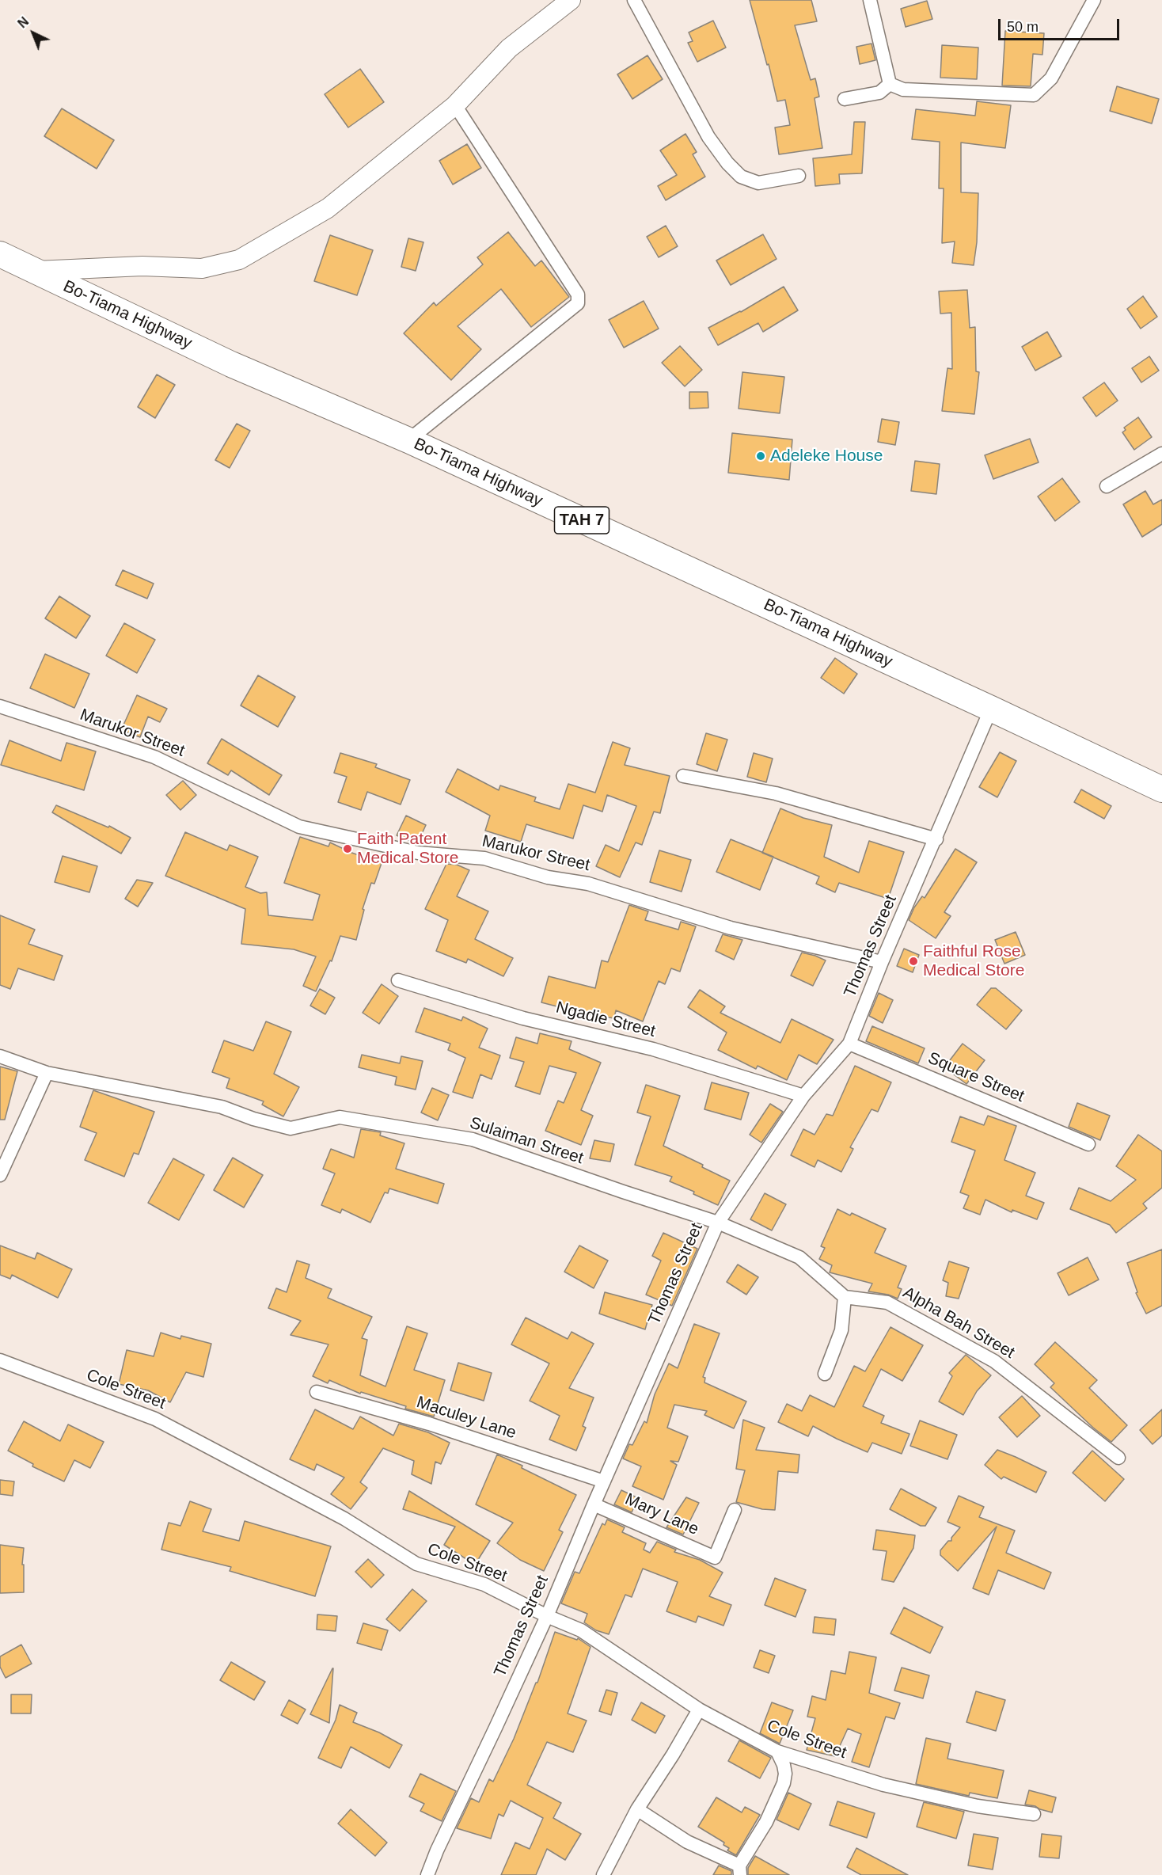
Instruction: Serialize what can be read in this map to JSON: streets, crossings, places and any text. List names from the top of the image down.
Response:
{
  "streets": {
    "highway": ["Bo-Tiama Highway", "TAH 7"],
    "street": [
      "Marukor Street",
      "Thomas Street",
      "Ngadie Street",
      "Square Street",
      "Sulaiman Street",
      "Alpha Bah Street",
      "Cole Street",
      "Maculey Lane",
      "Mary Lane"
    ]
  },
  "crossings": [
    ["Bo-Tiama Highway", "Thomas Street"],
    ["Marukor Street", "Thomas Street"],
    ["Thomas Street", "Ngadie Street"],
    ["Thomas Street", "Square Street"],
    ["Thomas Street", "Sulaiman Street"],
    ["Thomas Street", "Cole Street"],
    ["Thomas Street", "Maculey Lane"],
    ["Thomas Street", "Mary Lane"]
  ],
  "places": ["Adeleke House", "Faith Patent Medical Store", "Faithful Rose Medical Store"],
  "scale_bar": "50 m",
  "north": "top left"
}
